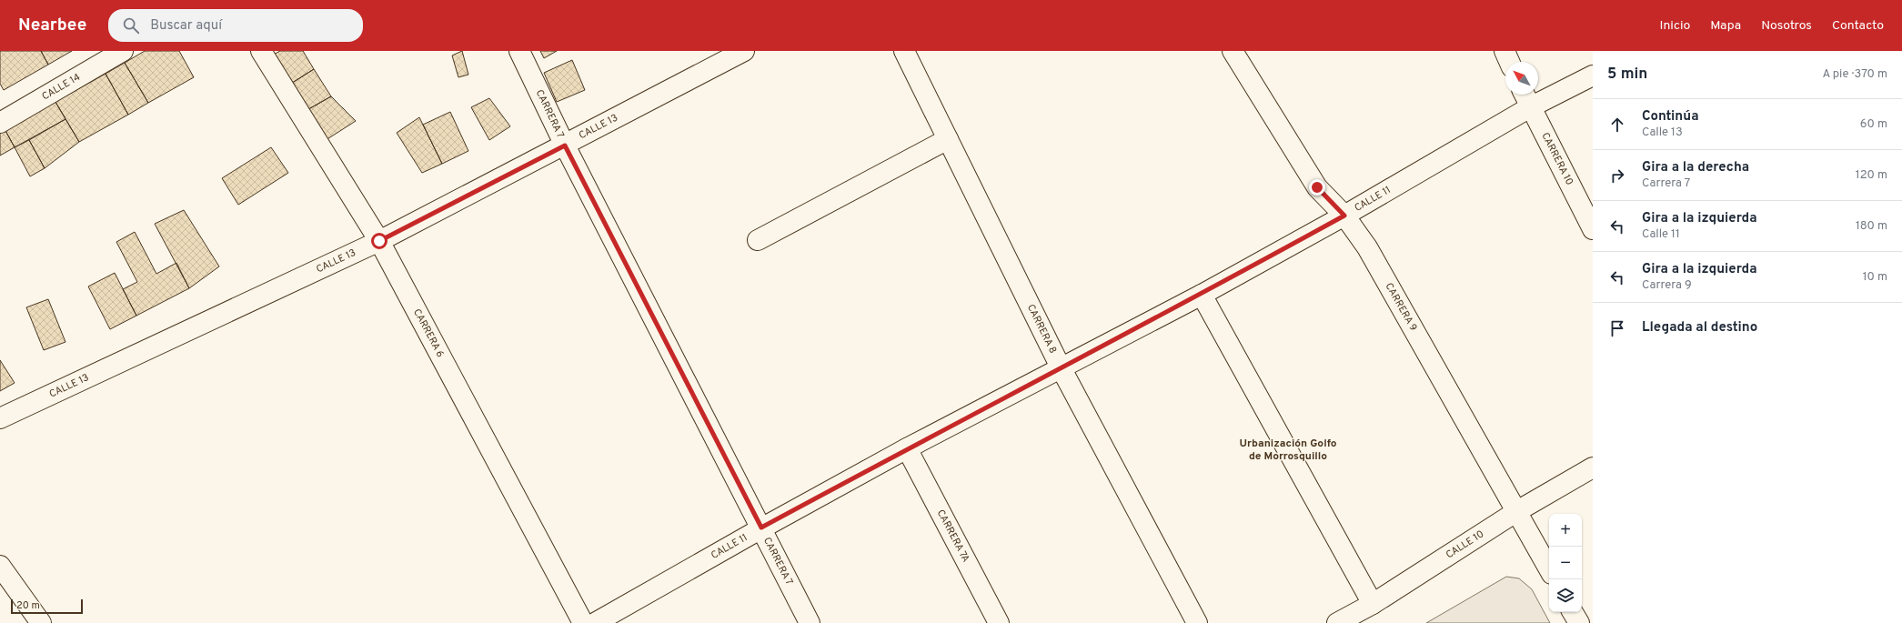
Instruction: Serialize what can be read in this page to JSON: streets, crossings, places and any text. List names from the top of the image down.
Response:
{
  "streets": {
    "street": [
      "CALLE 14",
      "CARRERA 7",
      "CALLE 13",
      "CARRERA 10",
      "CALLE 11",
      "CARRERA 9",
      "CARRERA 8",
      "CARRERA 6",
      "CARRERA 7A",
      "CALLE 10"
    ]
  },
  "crossings": [
    ["CARRERA 7", "CALLE 13"],
    ["CARRERA 7", "CALLE 11"],
    ["CALLE 13", "CARRERA 6"],
    ["CARRERA 10", "CALLE 11"],
    ["CALLE 11", "CARRERA 9"],
    ["CALLE 11", "CARRERA 8"],
    ["CALLE 11", "CARRERA 7A"],
    ["CARRERA 9", "CALLE 10"]
  ],
  "districts": ["Urbanización Golfo de Morrosquillo"],
  "scale_bar": "20 m",
  "north": "top left",
  "page": {
    "header": "Nearbee",
    "search": "Buscar aquí",
    "nav": [
      "Inicio",
      "Mapa",
      "Nosotros",
      "Contacto"
    ],
    "heading": ["5 min", "A pie · 370 m"],
    "list": [
      ["Continúa", "Calle 13", "60 m"],
      ["Gira a la derecha", "Carrera 7", "120 m"],
      ["Gira a la izquierda", "Calle 11", "180 m"],
      ["Gira a la izquierda", "Carrera 9", "10 m"],
      "Llegada al destino"
    ],
    "map_buttons": ["+", "−"],
    "scale": "20 m"
  }
}
